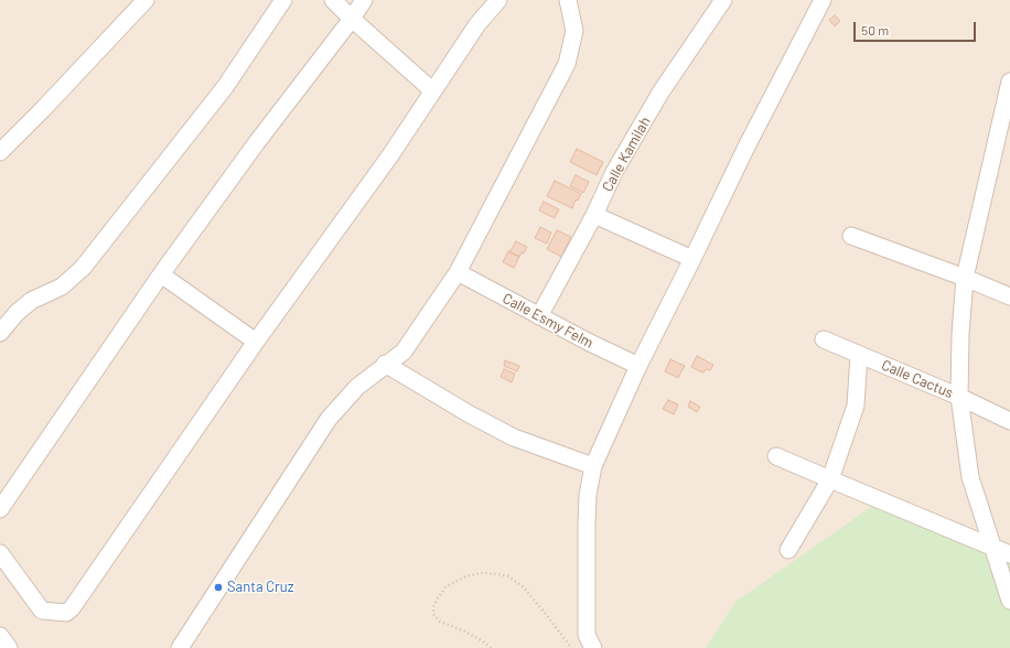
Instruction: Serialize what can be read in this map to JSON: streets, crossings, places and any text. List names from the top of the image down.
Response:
{
  "streets": {
    "street": ["Calle Kamilah", "Calle Esmy Felm", "Calle Cactus"]
  },
  "crossings": [
    ["Calle Kamilah", "Calle Esmy Felm"]
  ],
  "places": ["Santa Cruz"],
  "scale_bar": "50 m"
}
